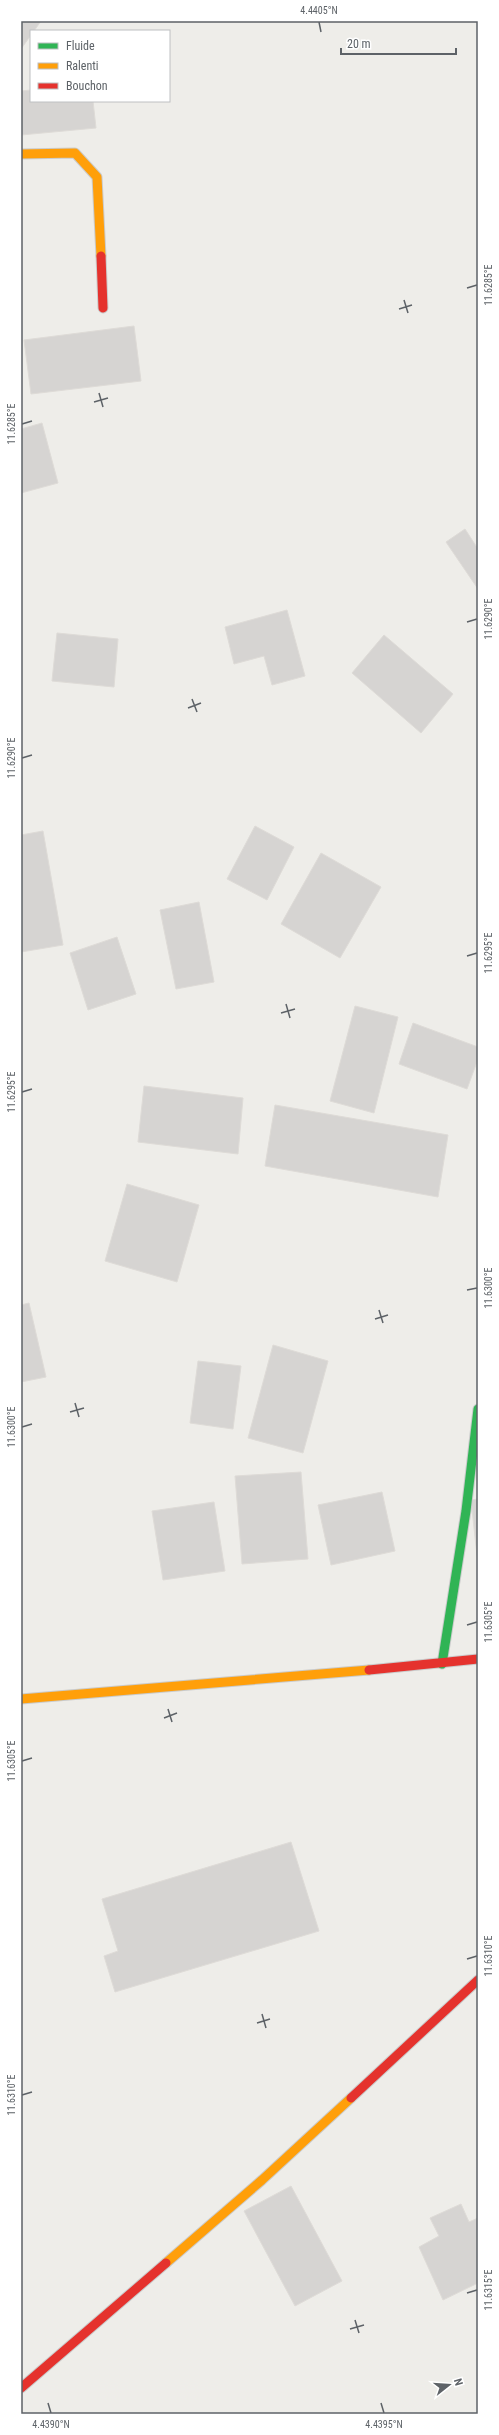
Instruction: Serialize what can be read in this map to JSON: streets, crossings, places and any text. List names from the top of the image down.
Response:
{
  "legend": ["Fluide", "Ralenti", "Bouchon"],
  "scale_bar": "20 m",
  "north": "right",
  "coordinates": [
    "4.4405°N",
    "11.6285°E",
    "11.6290°E",
    "11.6295°E",
    "11.6300°E",
    "11.6305°E",
    "11.6310°E",
    "11.6315°E",
    "4.4390°N",
    "4.4395°N"
  ]
}
